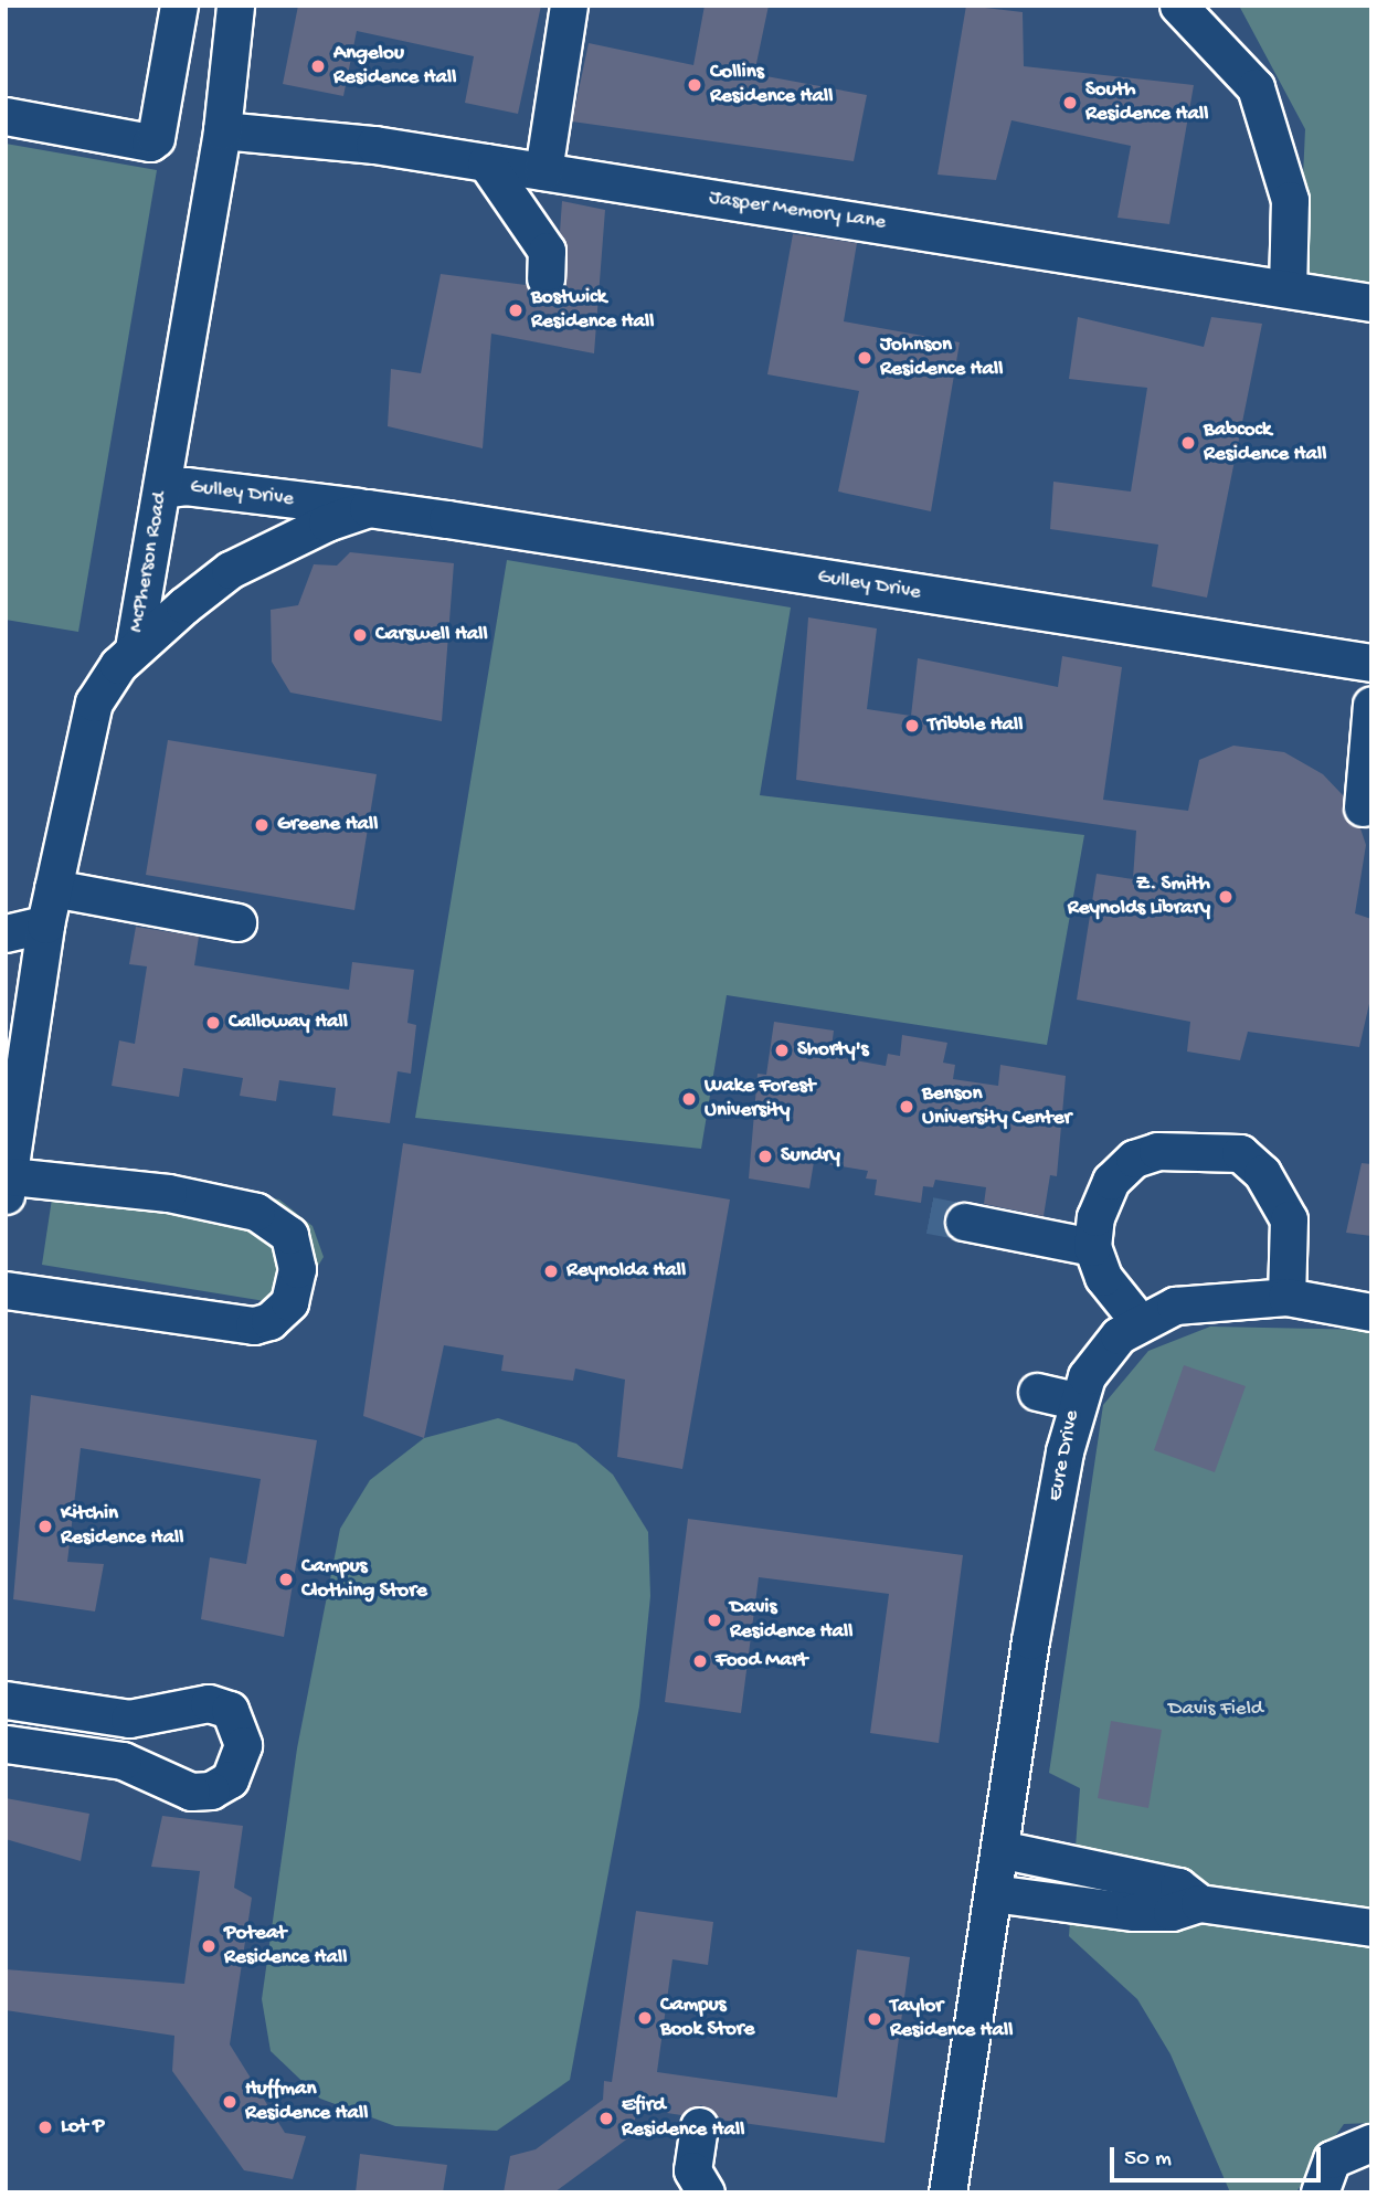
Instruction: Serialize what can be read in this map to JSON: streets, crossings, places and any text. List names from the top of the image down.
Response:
{
  "streets": {
    "street": [
      "Jasper Memory Lane",
      "Gulley Drive",
      "McPherson Road",
      "Eure Drive"
    ]
  },
  "crossings": [
    ["Jasper Memory Lane", "McPherson Road"],
    ["Gulley Drive", "McPherson Road"]
  ],
  "parks": ["Davis Field"],
  "places": [
    "Angelou Residence Hall",
    "Collins Residence Hall",
    "South Residence Hall",
    "Bostwick Residence Hall",
    "Johnson Residence Hall",
    "Babcock Residence Hall",
    "Carswell Hall",
    "Tribble Hall",
    "Greene Hall",
    "Z. Smith Reynolds Library",
    "Calloway Hall",
    "Shorty's",
    "Wake Forest University",
    "Benson University Center",
    "Sundry",
    "Reynolda Hall",
    "Kitchin Residence Hall",
    "Campus Clothing Store",
    "Davis Residence Hall",
    "Food Mart",
    "Poteat Residence Hall",
    "Campus Book Store",
    "Taylor Residence Hall",
    "Huffman Residence Hall",
    "Efird Residence Hall",
    "Lot P"
  ],
  "scale_bar": "50 m"
}
